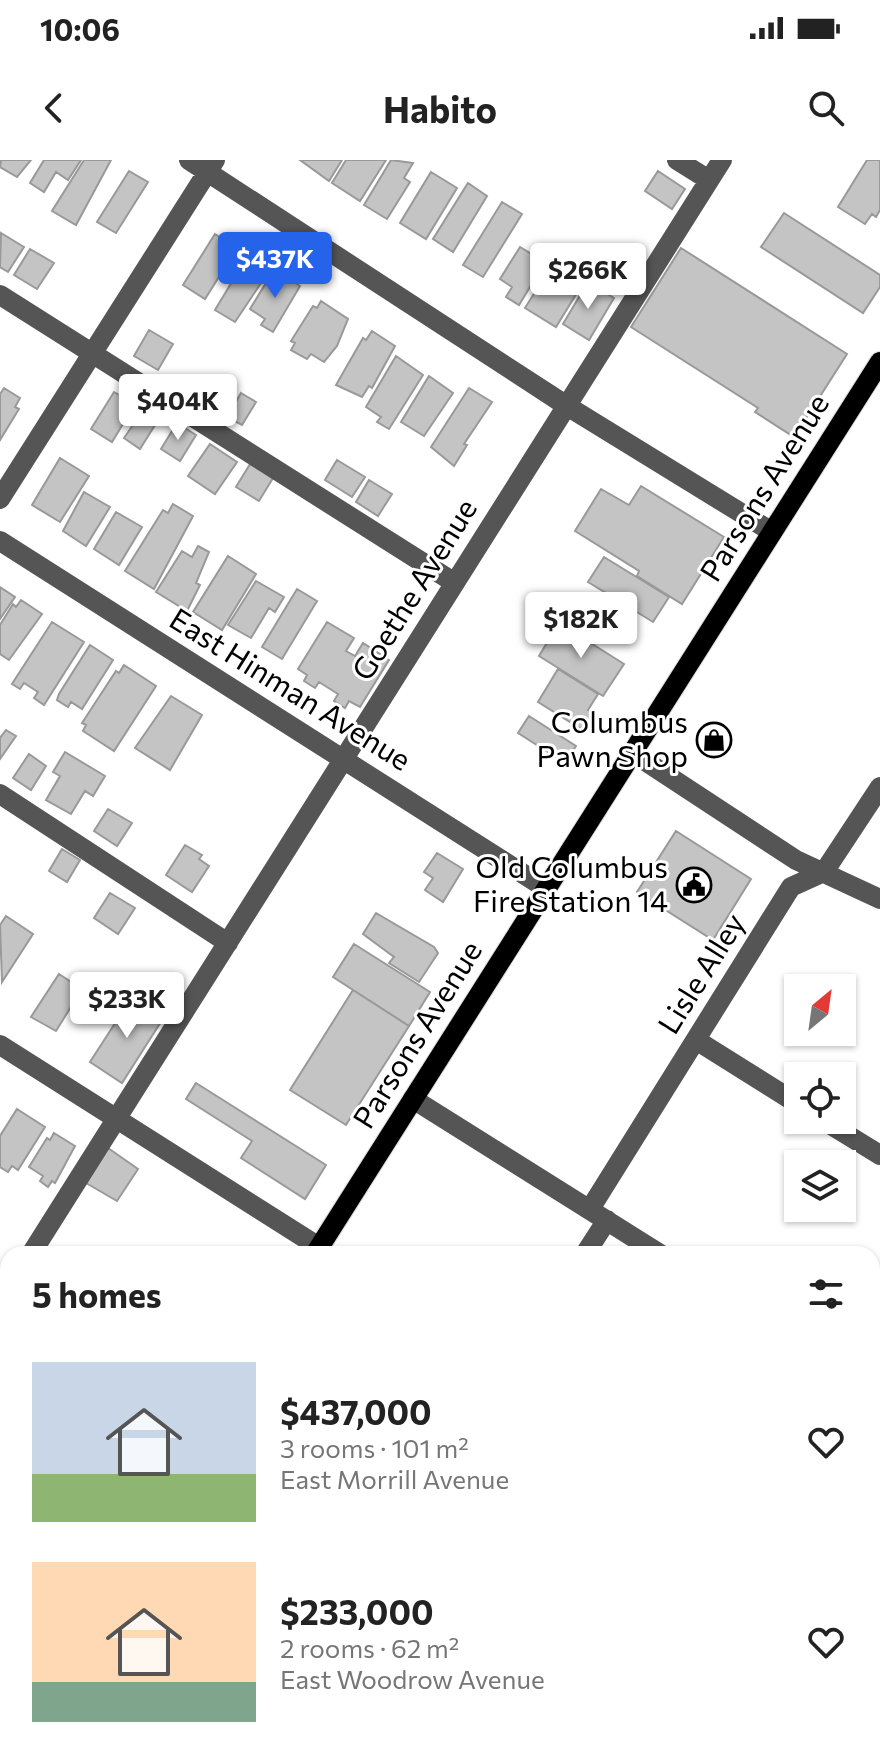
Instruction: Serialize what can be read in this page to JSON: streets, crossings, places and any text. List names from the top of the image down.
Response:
{
  "streets": {
    "main road": ["Parsons Avenue"],
    "street": ["Goethe Avenue", "East Hinman Avenue", "Lisle Alley"]
  },
  "crossings": [
    ["Parsons Avenue", "East Hinman Avenue"],
    ["Goethe Avenue", "East Hinman Avenue"]
  ],
  "places": {
    "shop": ["Columbus Pawn Shop"],
    "public building": ["Old Columbus Fire Station 14"]
  },
  "north": "top right",
  "page": {
    "status": "10:06",
    "header": "Habito",
    "price": [
      "$437K",
      "$266K",
      "$404K",
      "$182K",
      "$233K"
    ],
    "heading": "5 homes",
    "list": [
      {
        "name": "$437,000",
        "note": "3 rooms · 101 m² · East Morrill Avenue"
      },
      {
        "name": "$233,000",
        "note": "2 rooms · 62 m² · East Woodrow Avenue"
      }
    ]
  }
}
